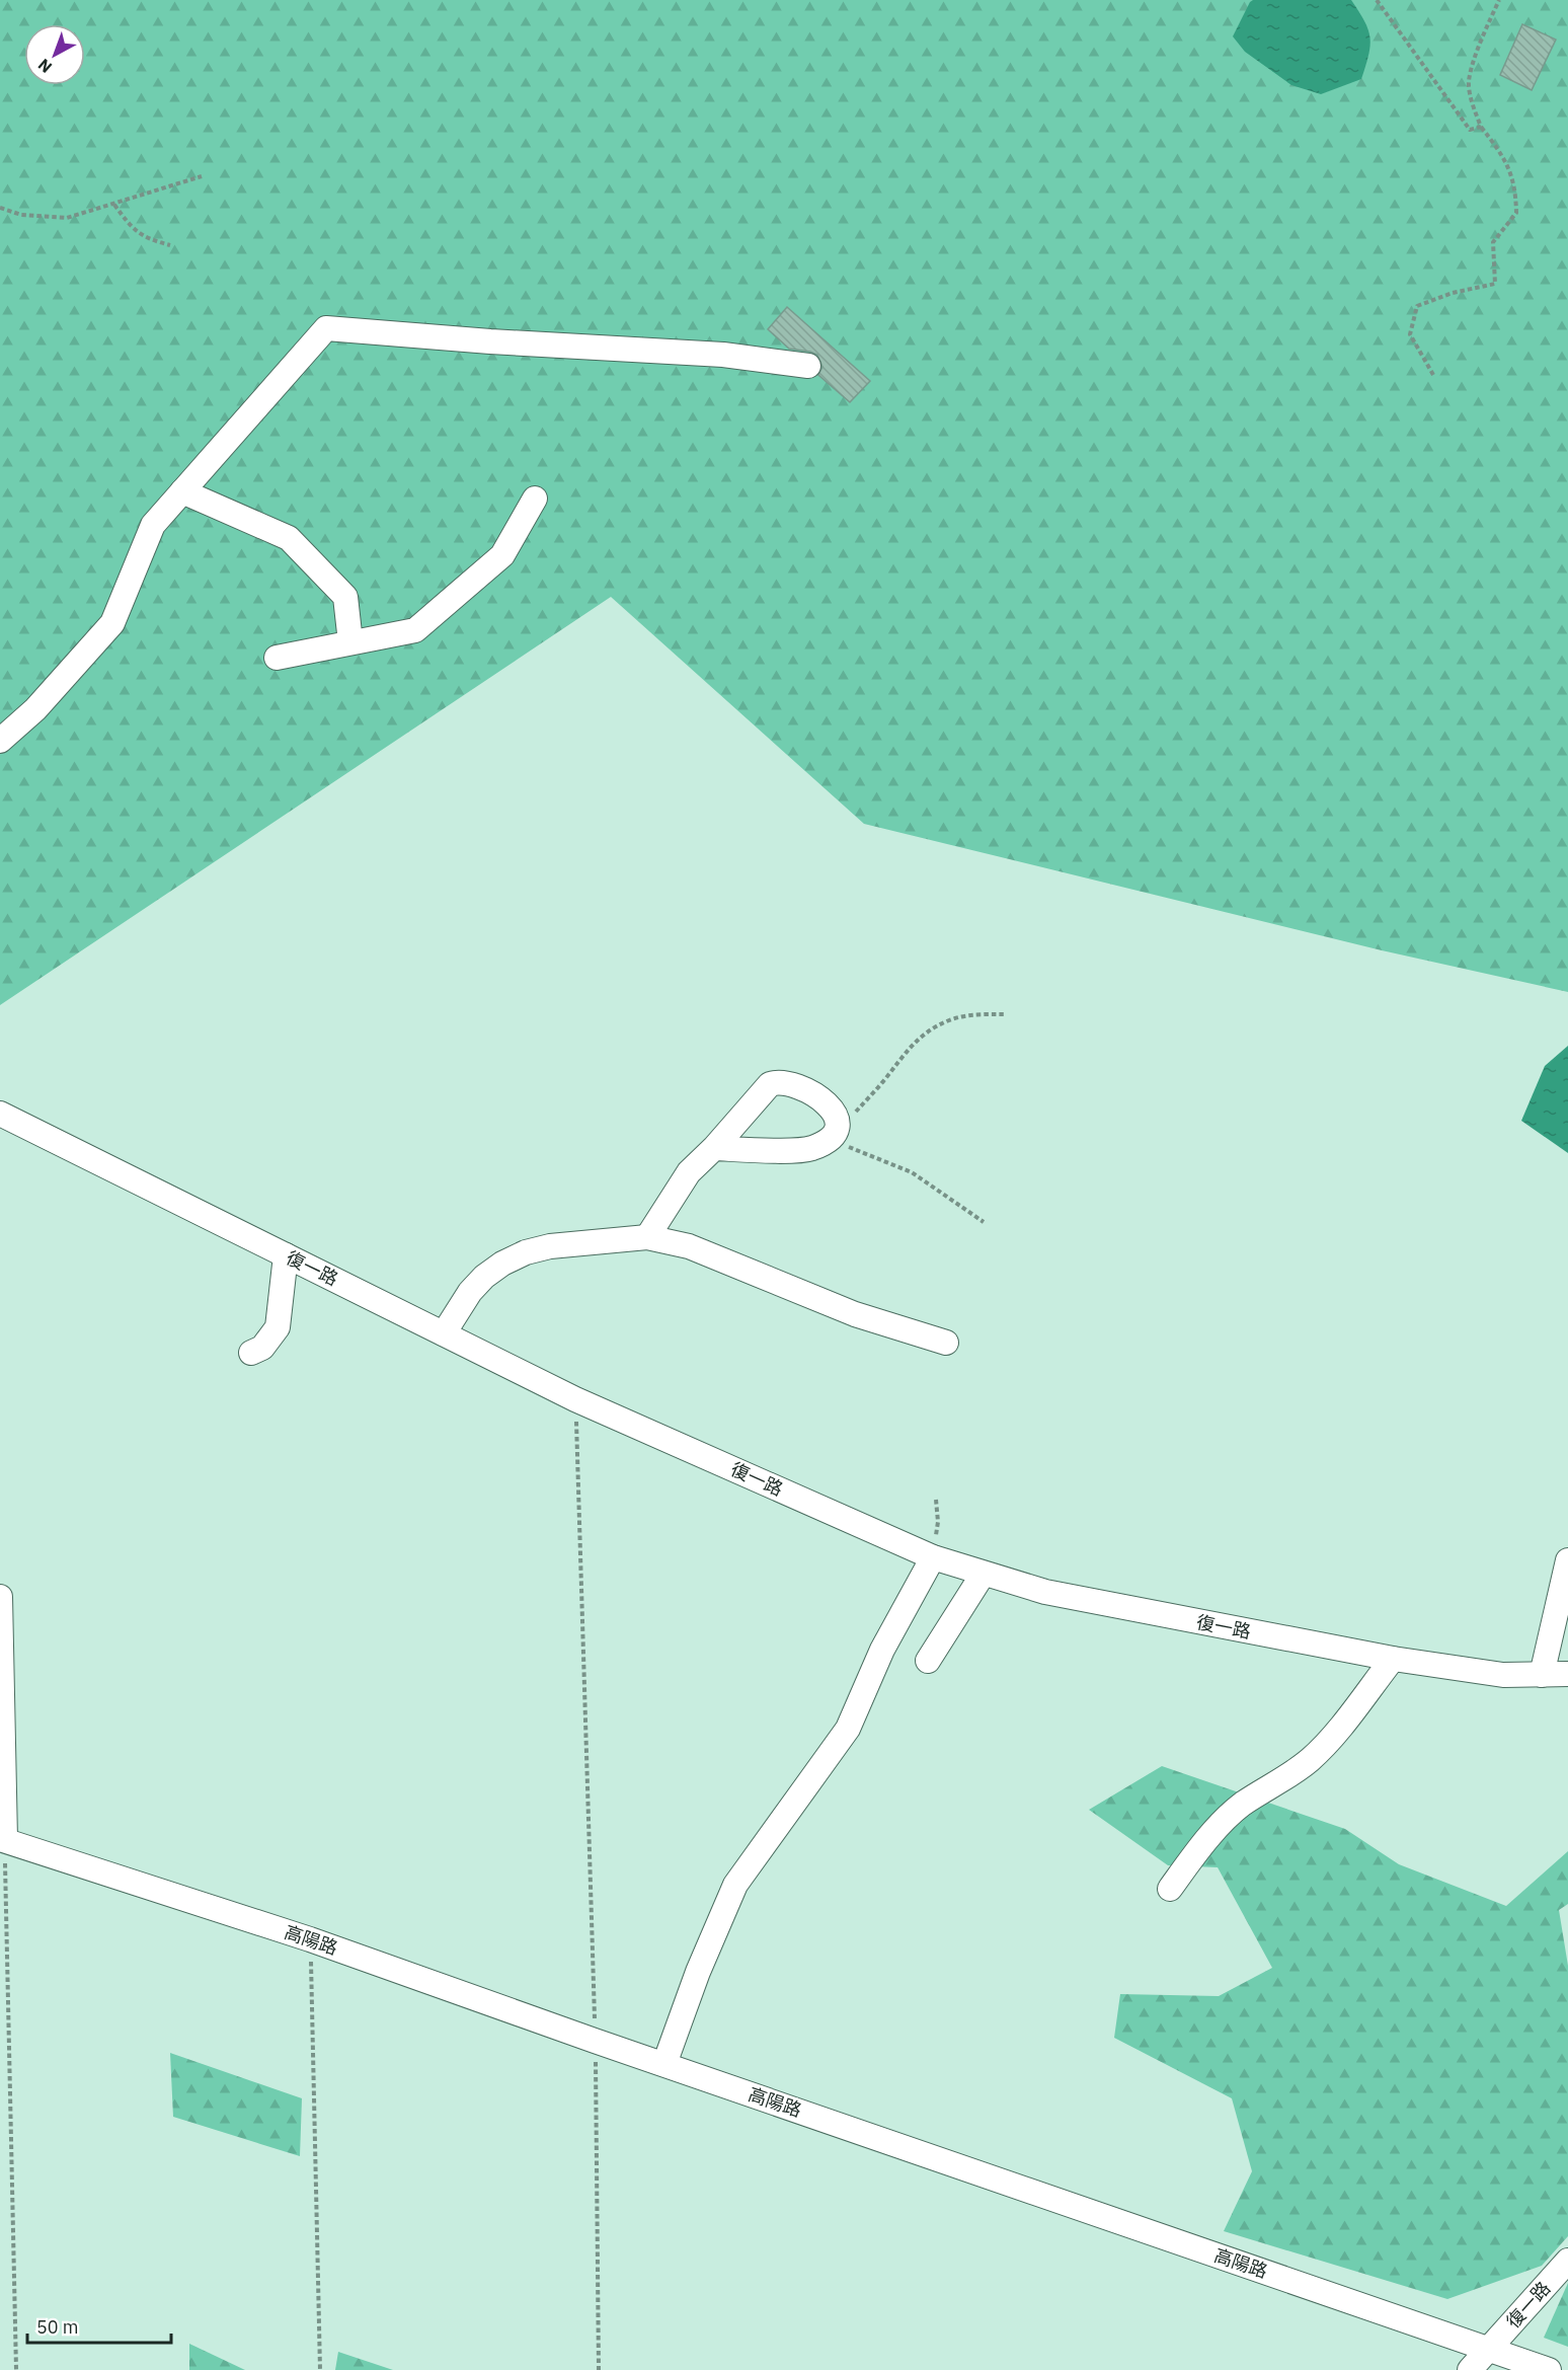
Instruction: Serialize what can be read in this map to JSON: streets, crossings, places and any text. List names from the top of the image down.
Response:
{
  "streets": {
    "street": ["復一路", "高陽路"]
  },
  "crossings": [
    ["復一路", "高陽路"]
  ],
  "scale_bar": "50 m",
  "north": "bottom left"
}
